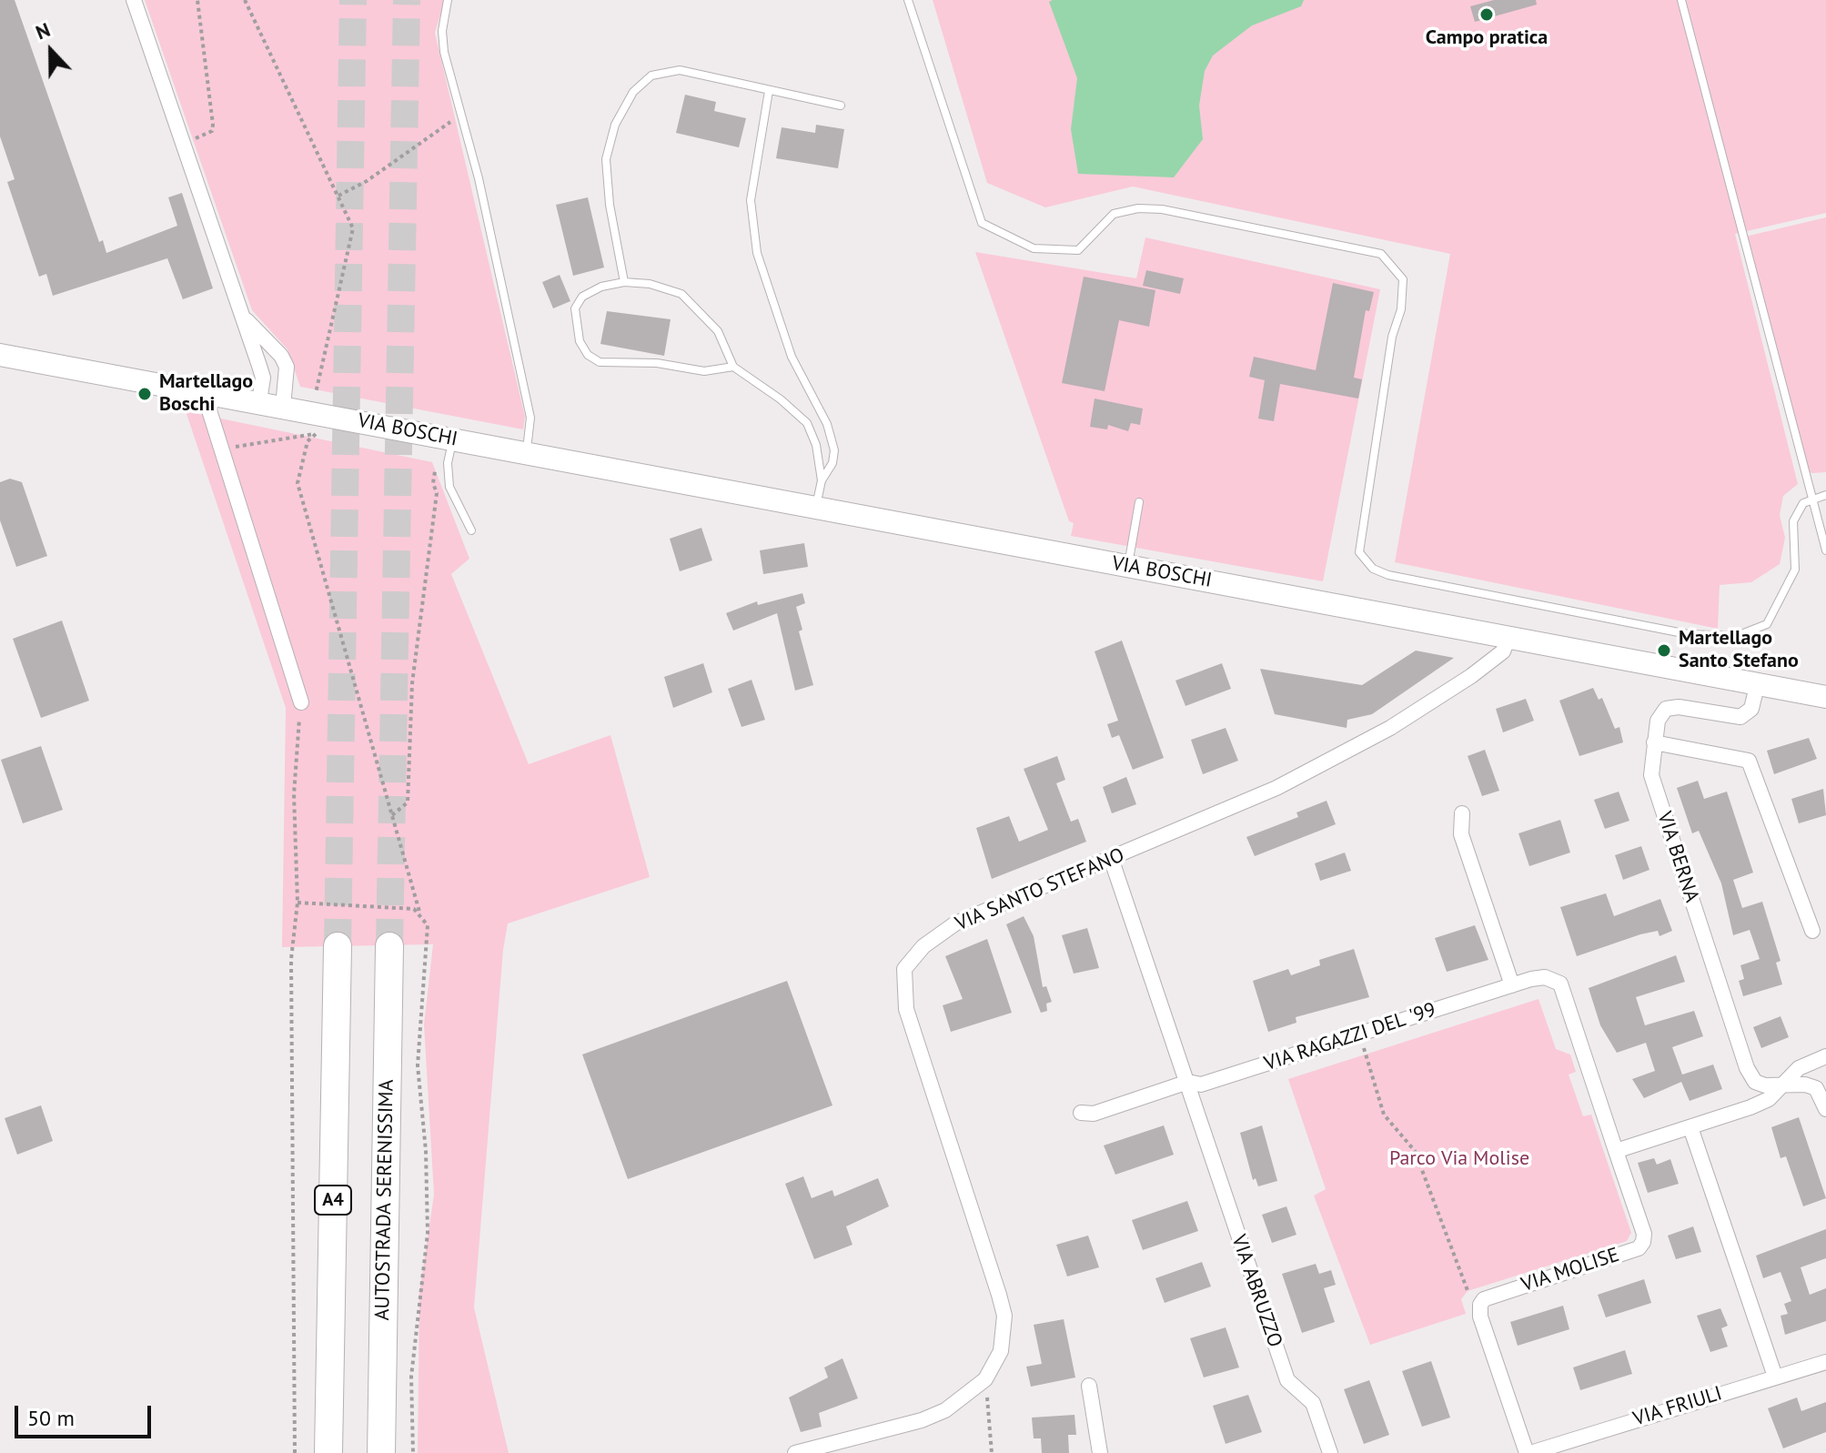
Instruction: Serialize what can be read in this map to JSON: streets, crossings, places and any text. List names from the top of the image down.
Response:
{
  "streets": {
    "highway": ["A4", "AUTOSTRADA SERENISSIMA"],
    "main road": ["VIA BOSCHI"],
    "street": [
      "VIA BERNA",
      "VIA SANTO STEFANO",
      "VIA RAGAZZI DEL '99",
      "VIA MOLISE",
      "VIA ABRUZZO",
      "VIA FRIULI"
    ]
  },
  "crossings": [
    ["VIA BOSCHI", "VIA BERNA"],
    ["VIA BOSCHI", "VIA SANTO STEFANO"],
    ["VIA RAGAZZI DEL '99", "VIA MOLISE"],
    ["VIA RAGAZZI DEL '99", "VIA ABRUZZO"]
  ],
  "parks": ["Parco Via Molise"],
  "places": ["Campo pratica", "Martellago Boschi", "Martellago Santo Stefano"],
  "scale_bar": "50 m",
  "north": "top"
}
